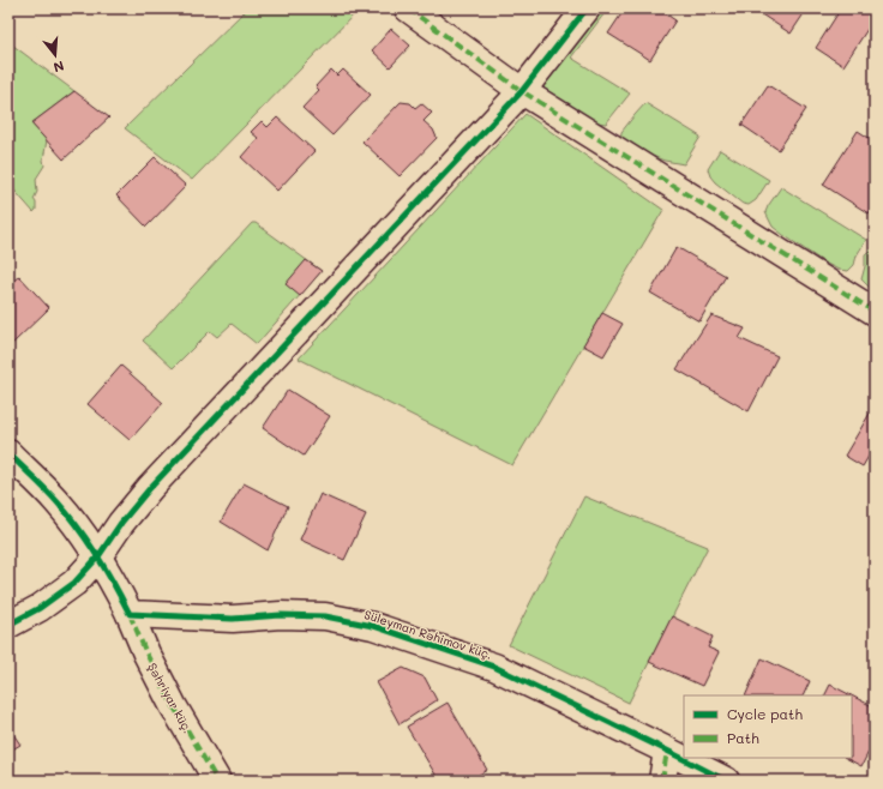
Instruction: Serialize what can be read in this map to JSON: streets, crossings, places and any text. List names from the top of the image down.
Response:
{
  "streets": {
    "street": ["Süleyman Rəhimov küç.", "Şəhriyar küç."]
  },
  "crossings": [
    ["Süleyman Rəhimov küç.", "Şəhriyar küç."]
  ],
  "legend": ["Cycle path", "Path"],
  "north": "bottom"
}
